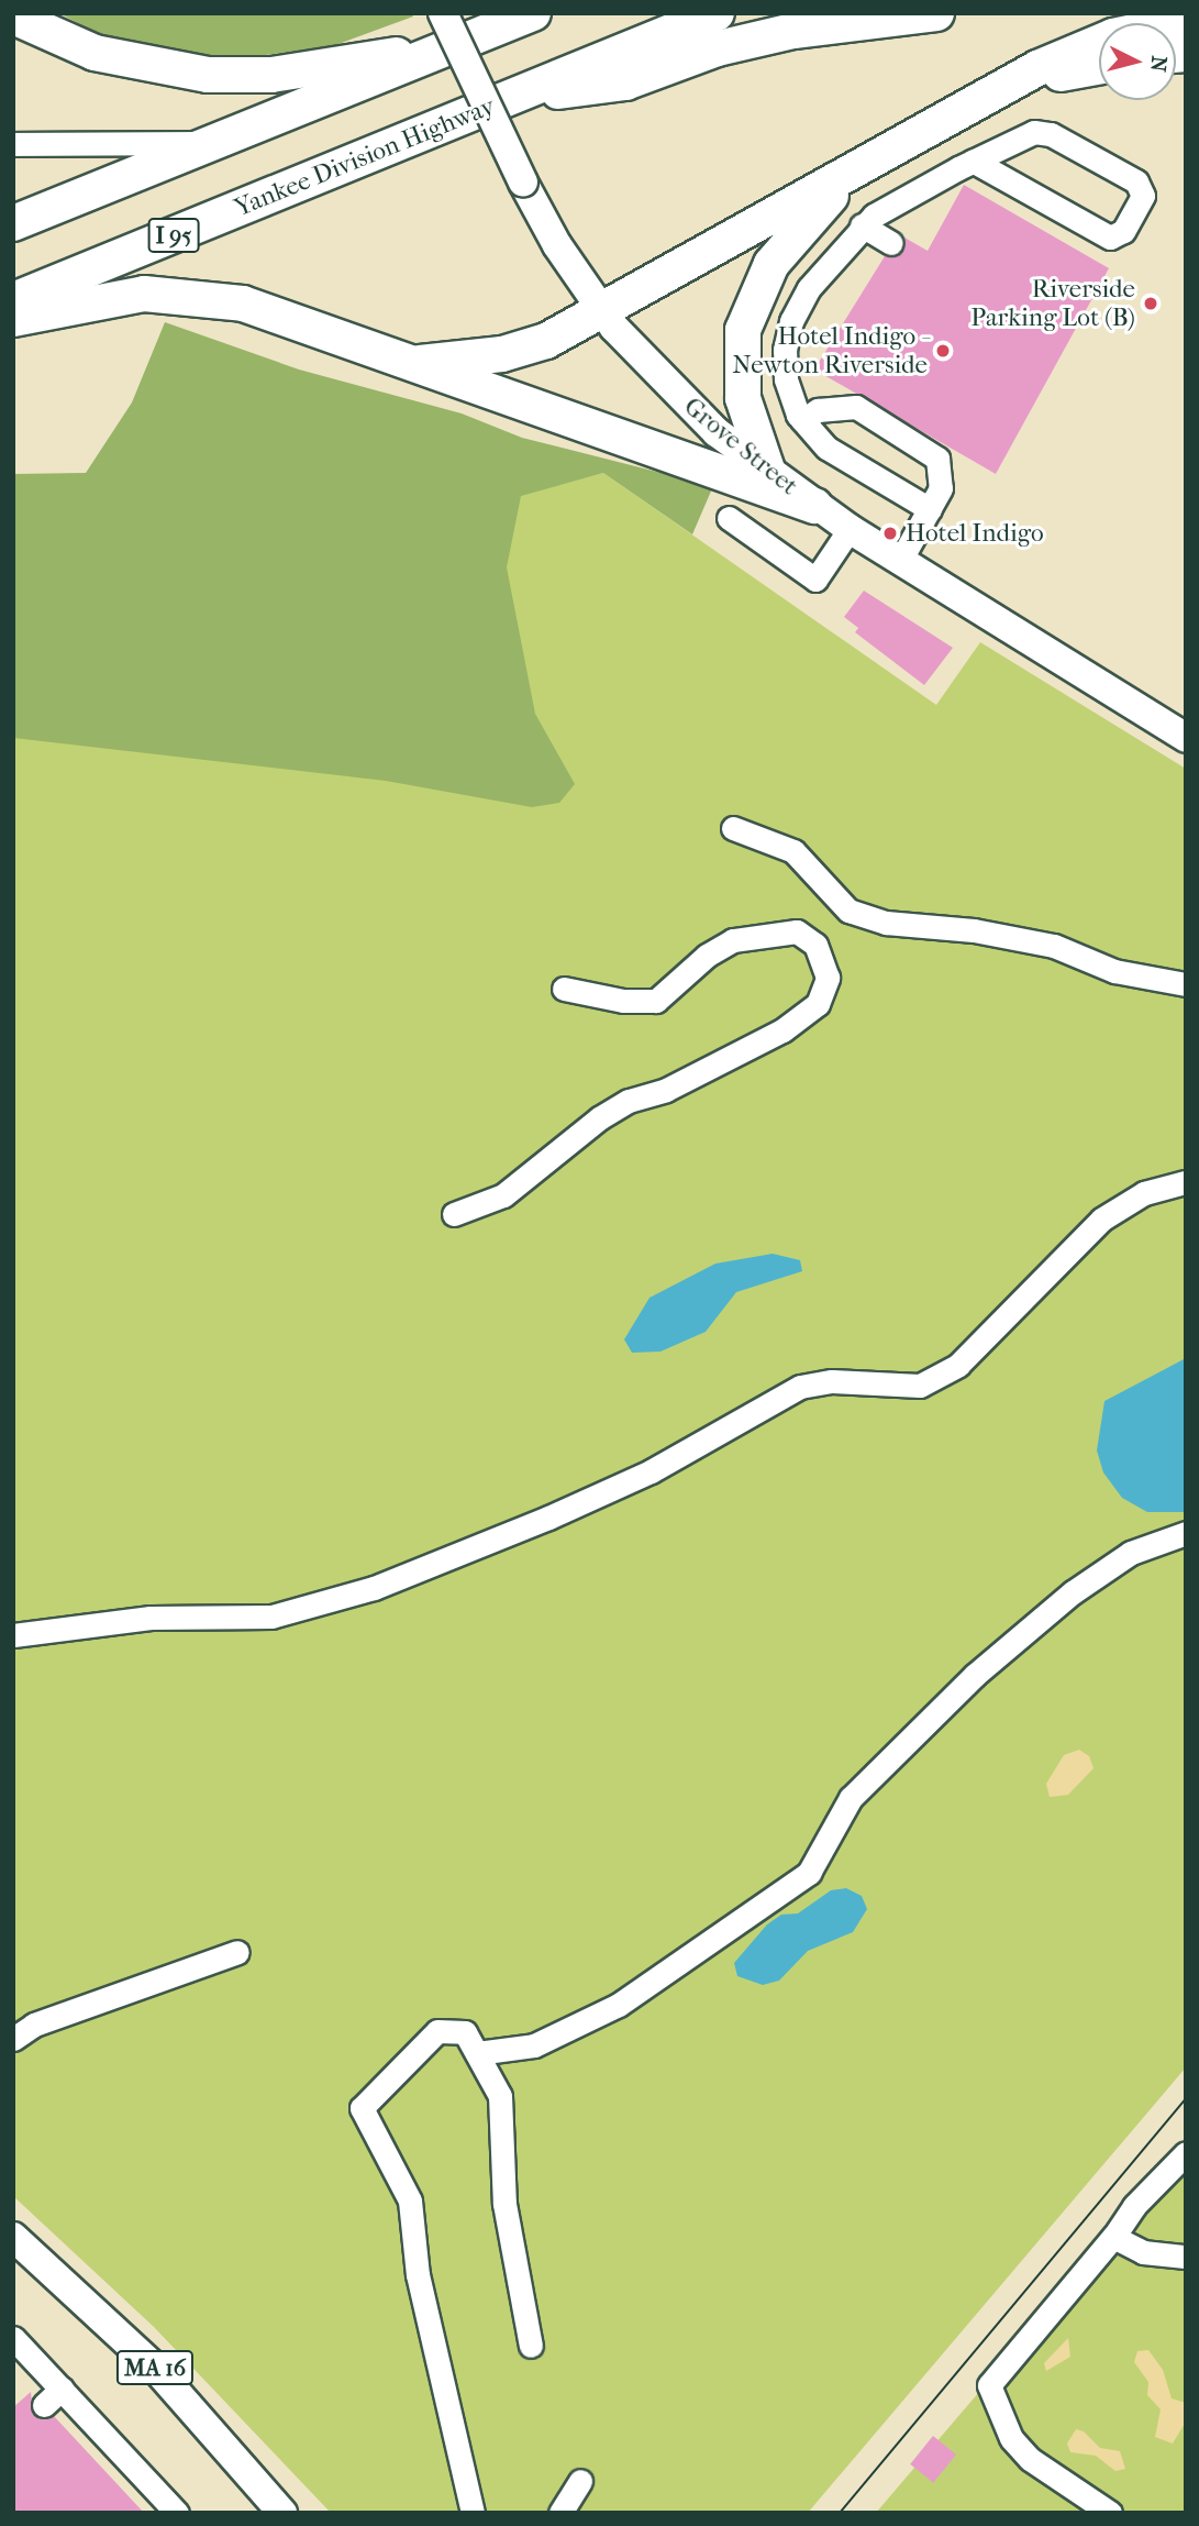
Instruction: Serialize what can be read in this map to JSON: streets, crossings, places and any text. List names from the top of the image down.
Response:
{
  "streets": {
    "highway": ["Yankee Division Highway", "I 95"],
    "main road": ["Grove Street", "MA 16"]
  },
  "places": ["Riverside Parking Lot (B)", "Hotel Indigo - Newton Riverside", "Hotel Indigo"],
  "north": "right"
}
